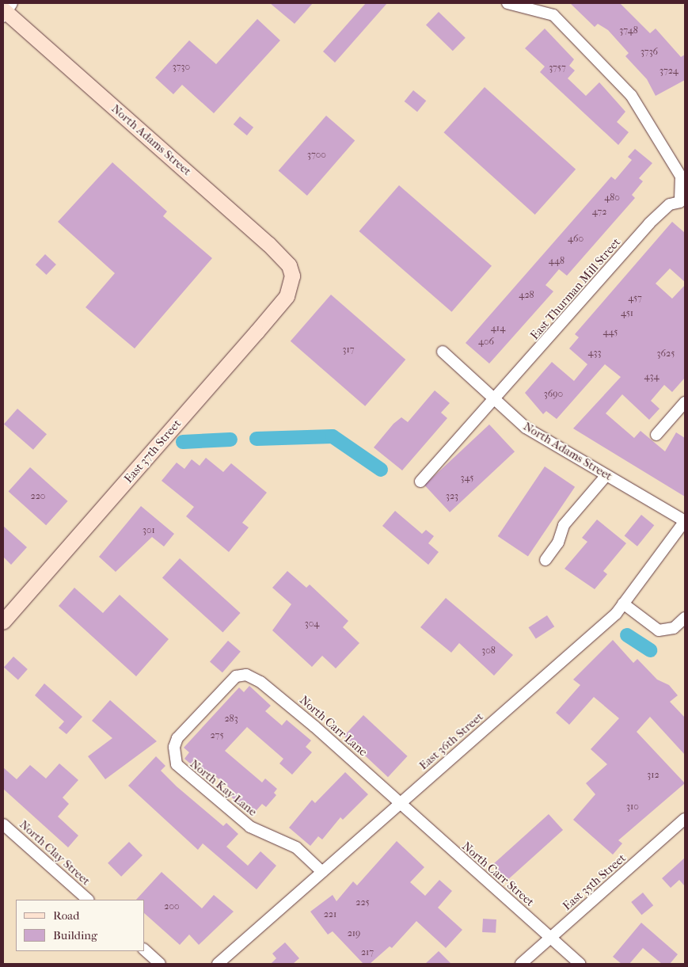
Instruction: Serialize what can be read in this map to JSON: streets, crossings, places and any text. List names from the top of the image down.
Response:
{
  "streets": {
    "street": [
      "North Adams Street",
      "East Thurman Mill Street",
      "East 37th Street",
      "North Carr Lane",
      "East 36th Street",
      "North Kay Lane",
      "North Clay Street",
      "North Carr Street",
      "East 35th Street"
    ]
  },
  "crossings": [
    ["North Adams Street", "East Thurman Mill Street"],
    ["North Adams Street", "East 37th Street"],
    ["North Adams Street", "East 36th Street"],
    ["North Carr Lane", "East 36th Street"],
    ["North Carr Lane", "North Kay Lane"],
    ["North Carr Lane", "North Carr Street"],
    ["East 36th Street", "North Kay Lane"],
    ["East 36th Street", "North Carr Street"],
    ["North Carr Street", "East 35th Street"]
  ],
  "house_numbers": [
    "3748",
    "3736",
    "3730",
    "3757",
    "3724",
    "3700",
    "480",
    "472",
    "460",
    "448",
    "428",
    "457",
    "451",
    "414",
    "445",
    "406",
    "317",
    "433",
    "3625",
    "434",
    "3690",
    "345",
    "220",
    "323",
    "301",
    "304",
    "308",
    "283",
    "275",
    "312",
    "310",
    "225",
    "200",
    "221",
    "219",
    "217"
  ],
  "legend": ["Road", "Building"]
}
